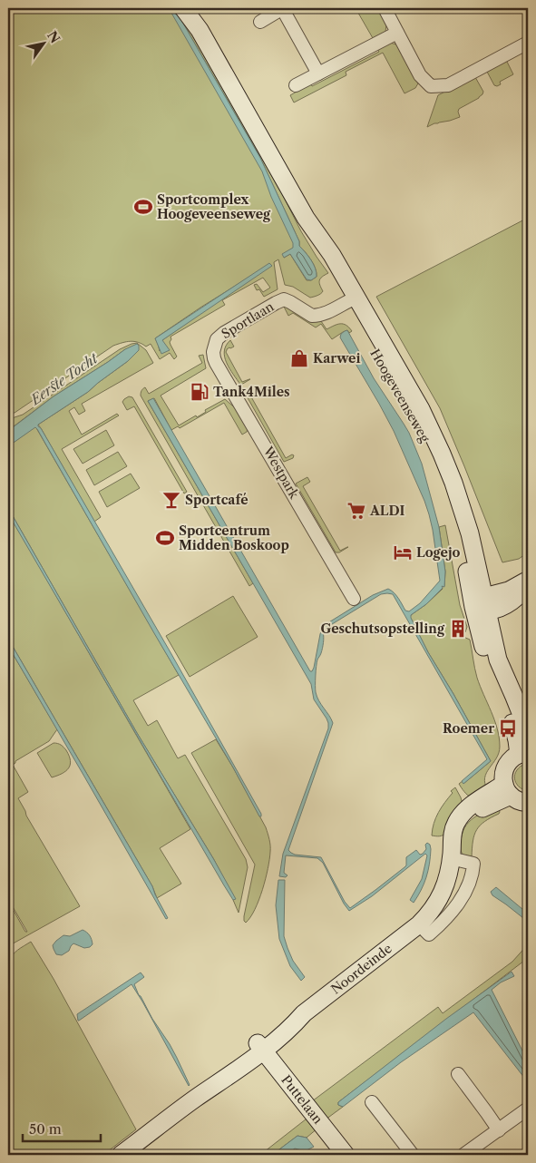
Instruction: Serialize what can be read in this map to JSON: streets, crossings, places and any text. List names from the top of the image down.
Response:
{
  "streets": {
    "main road": ["Hoogeveenseweg", "Noordeinde", "Puttelaan"],
    "street": ["Sportlaan", "Westpark"]
  },
  "crossings": [
    ["Sportlaan", "Hoogeveenseweg"],
    ["Sportlaan", "Westpark"],
    ["Noordeinde", "Puttelaan"]
  ],
  "water": ["Eerste Tocht"],
  "places": {
    "sports": ["Sportcomplex Hoogeveenseweg", "Sportcentrum Midden Boskoop"],
    "shop": ["Karwei"],
    "fuel station": ["Tank4Miles"],
    "bar": ["Sportcafé"],
    "supermarket": ["ALDI"],
    "hotel": ["Logejo"],
    "building": ["Geschutsopstelling"],
    "bus stop": ["Roemer"]
  },
  "scale_bar": "50 m",
  "north": "top right"
}
